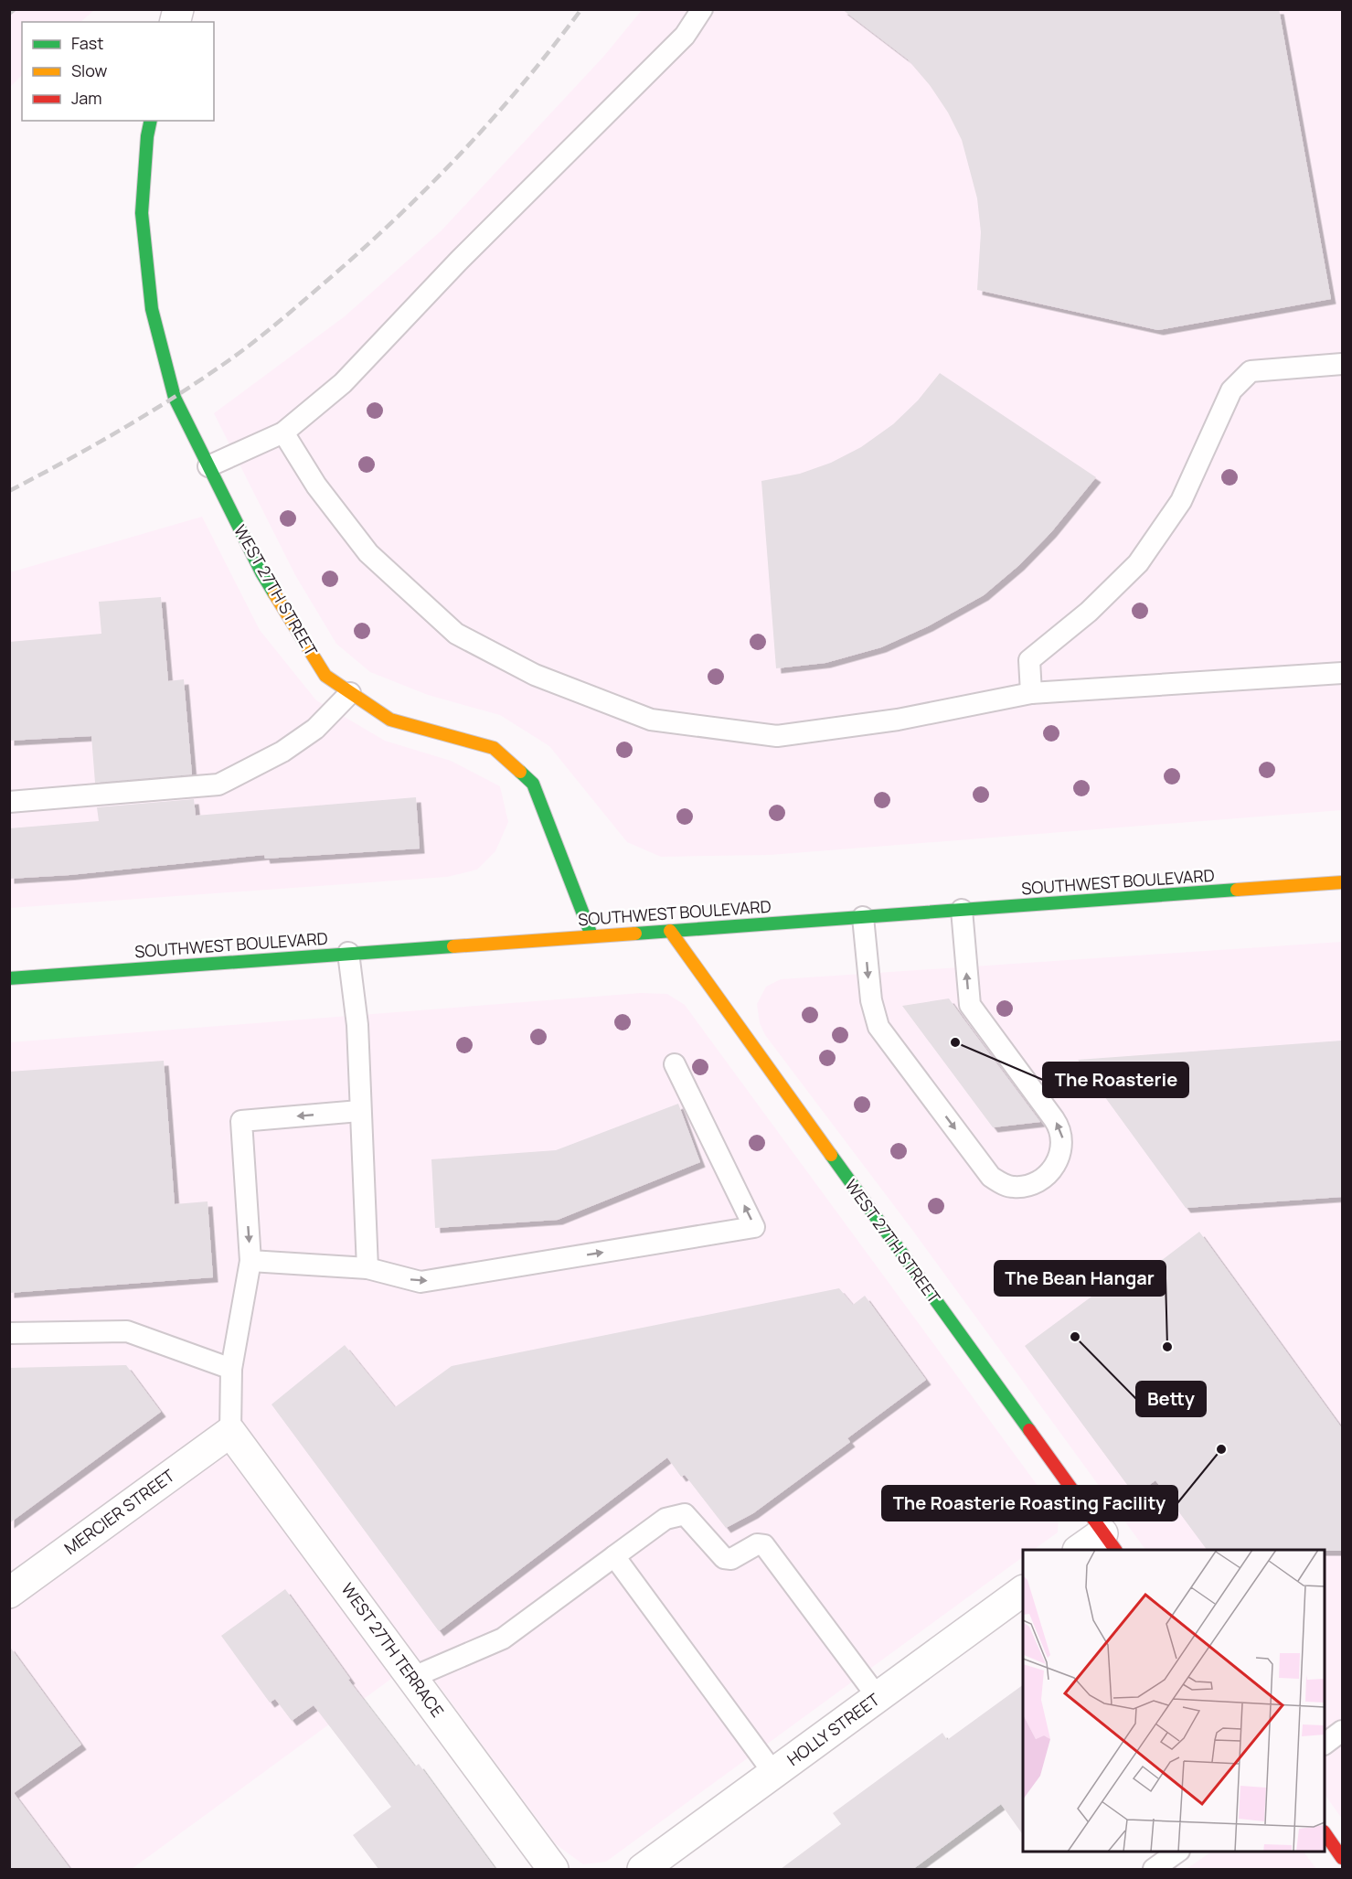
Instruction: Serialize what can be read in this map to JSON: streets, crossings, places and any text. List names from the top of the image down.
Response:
{
  "streets": {
    "street": [
      "WEST 27TH STREET",
      "SOUTHWEST BOULEVARD",
      "MERCIER STREET",
      "WEST 27TH TERRACE",
      "HOLLY STREET"
    ]
  },
  "crossings": [
    ["WEST 27TH STREET", "SOUTHWEST BOULEVARD"],
    ["MERCIER STREET", "WEST 27TH TERRACE"]
  ],
  "places": [
    "The Roasterie",
    "Betty",
    "The Bean Hangar",
    "The Roasterie Roasting Facility"
  ],
  "legend": ["Fast", "Slow", "Jam"]
}
